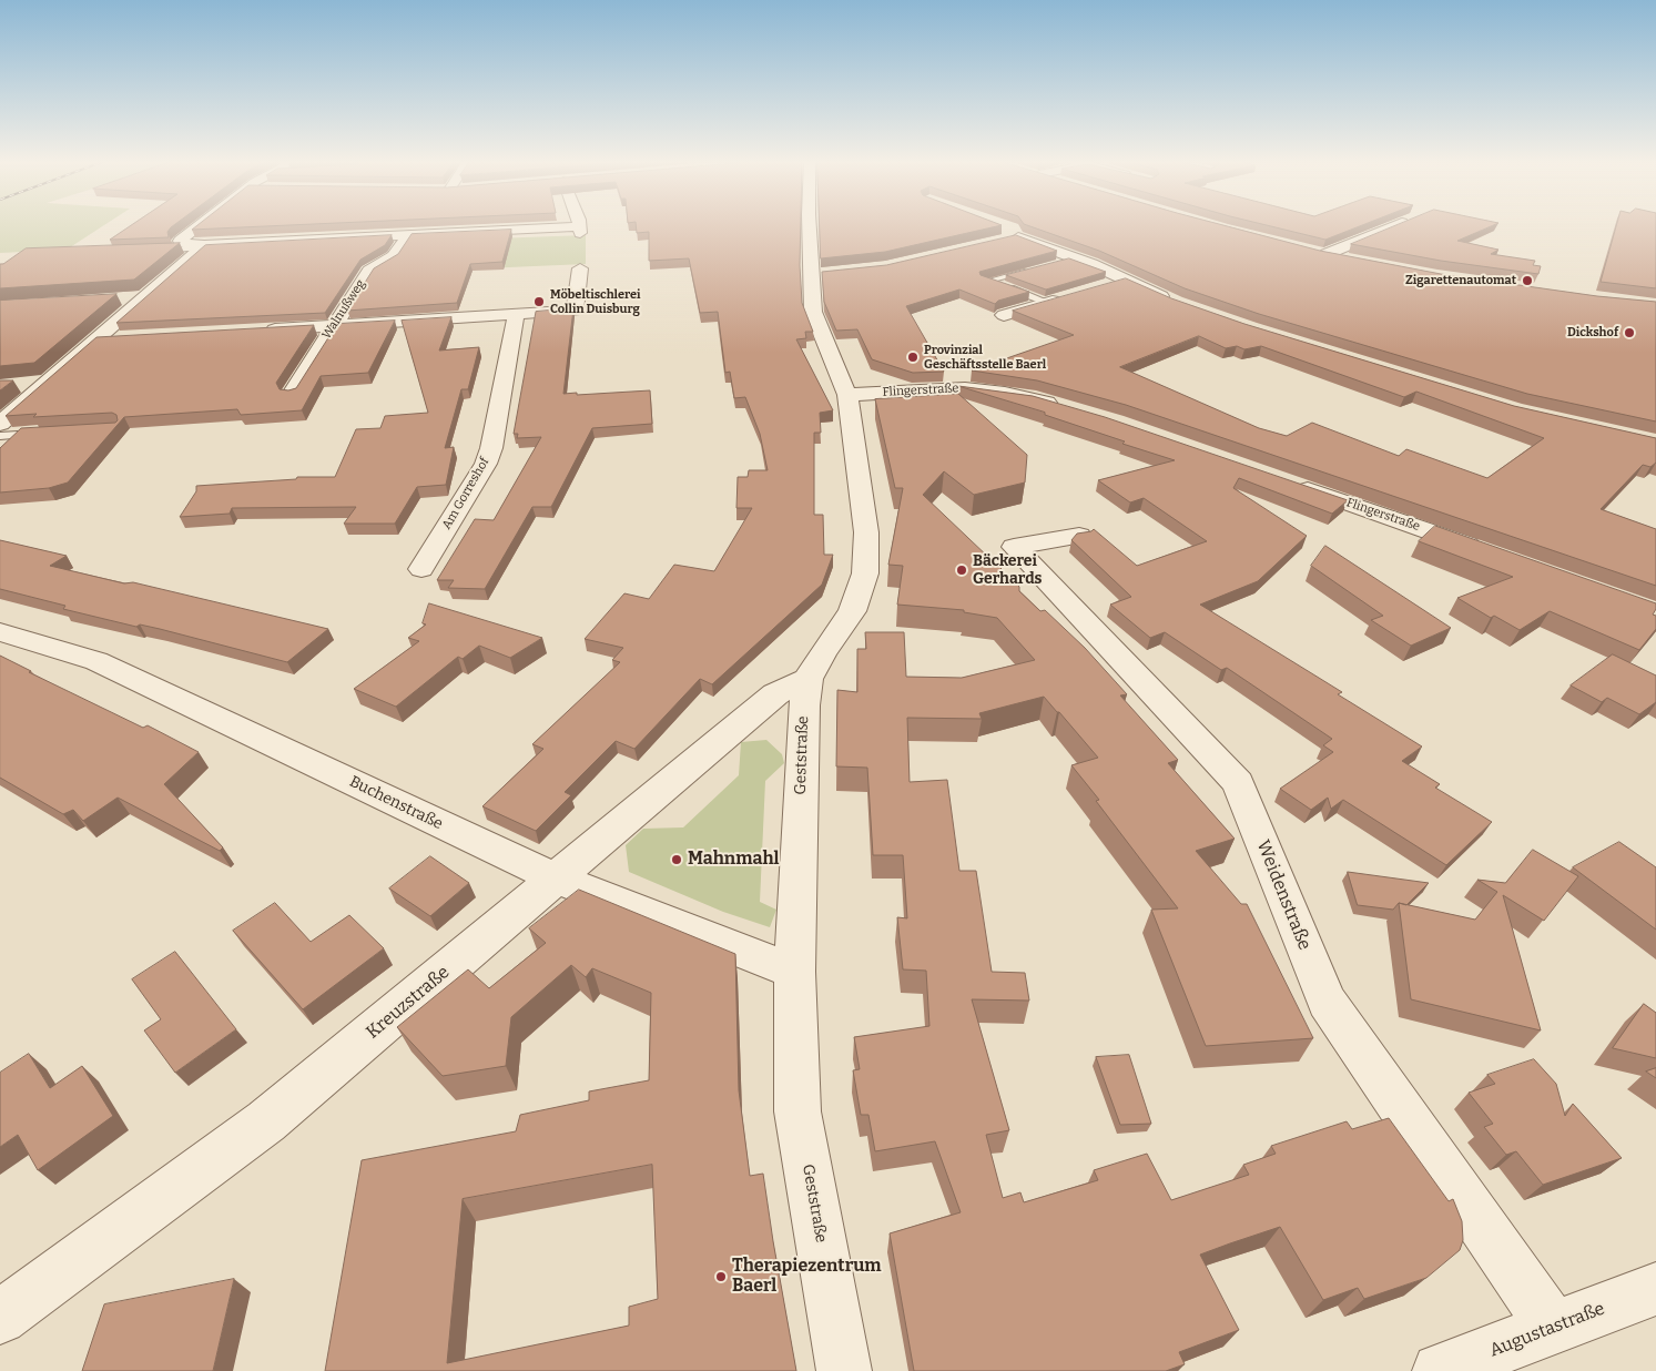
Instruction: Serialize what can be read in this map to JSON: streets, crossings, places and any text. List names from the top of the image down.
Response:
{
  "streets": {
    "street": [
      "Walnußweg",
      "Flingerstraße",
      "Am Gorreshof",
      "Geststraße",
      "Buchenstraße",
      "Weidenstraße",
      "Kreuzstraße",
      "Augustastraße"
    ]
  },
  "crossings": [
    ["Flingerstraße", "Geststraße"],
    ["Geststraße", "Buchenstraße"],
    ["Geststraße", "Kreuzstraße"],
    ["Buchenstraße", "Kreuzstraße"],
    ["Weidenstraße", "Augustastraße"]
  ],
  "places": [
    "Zigarettenautomat",
    "Möbeltischlerei Collin Duisburg",
    "Dickshof",
    "Provinzial Geschäftsstelle Baerl",
    "Bäckerei Gerhards",
    "Mahnmahl",
    "Therapiezentrum Baerl"
  ]
}
